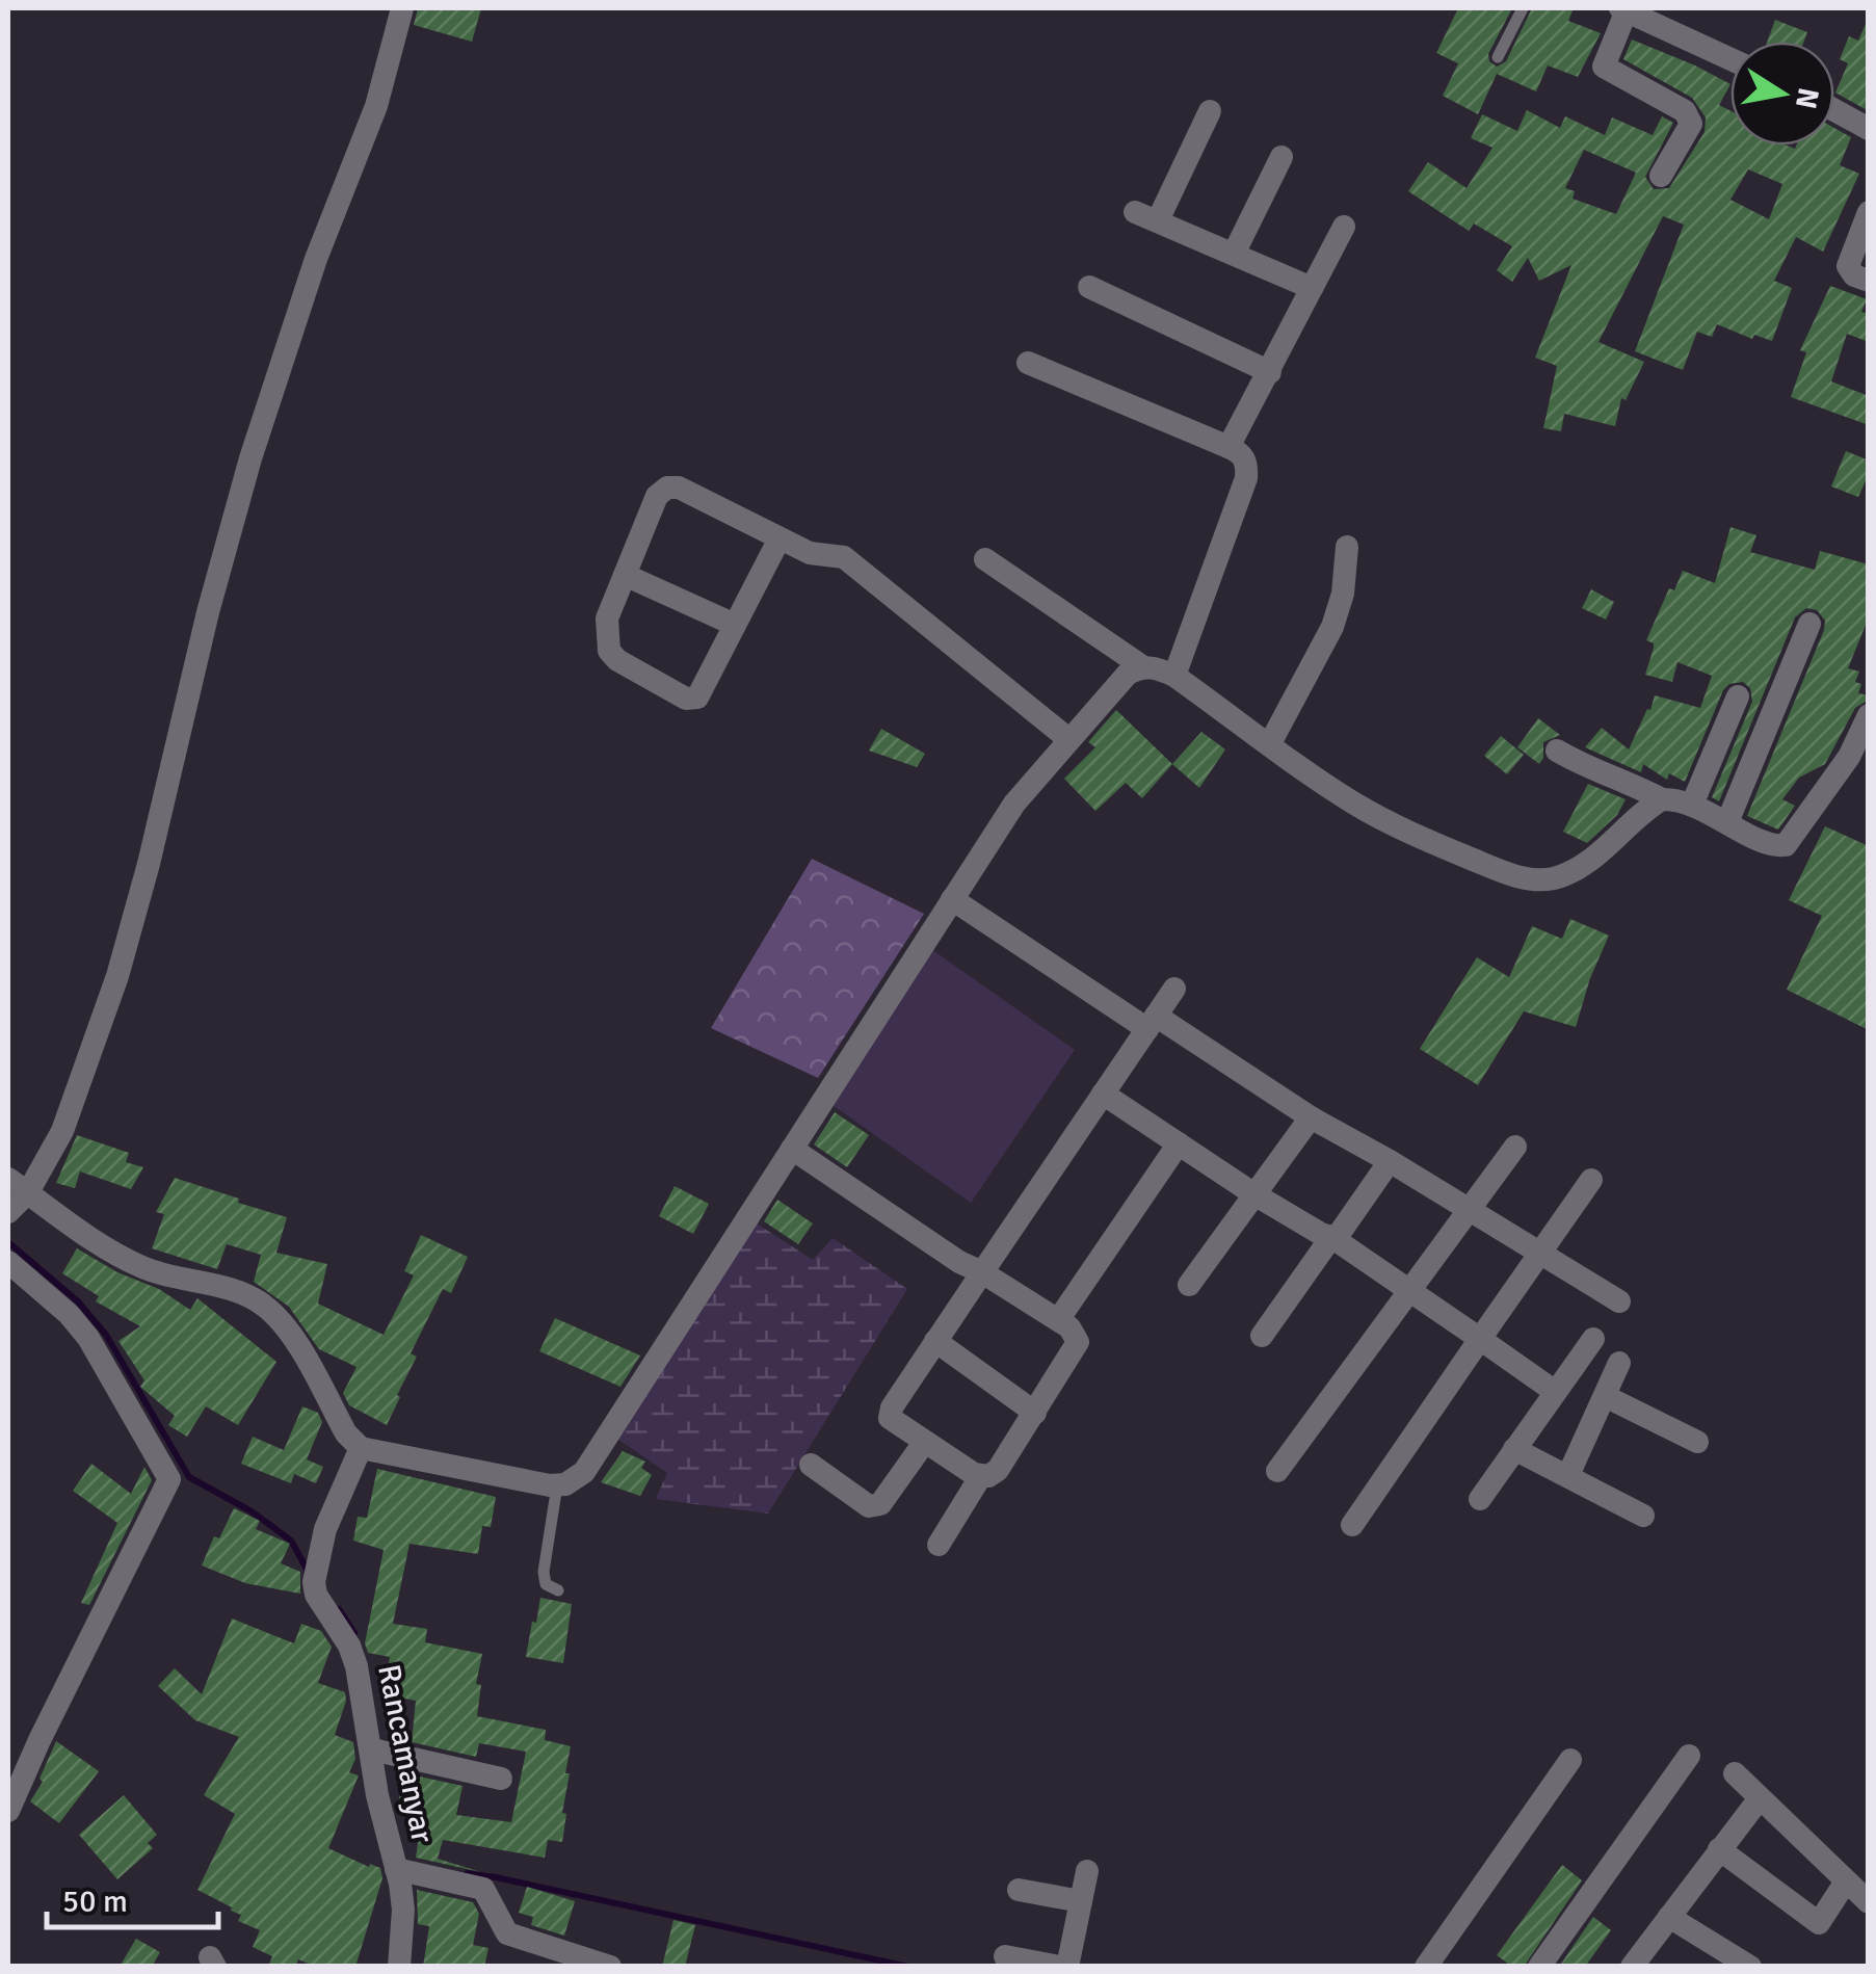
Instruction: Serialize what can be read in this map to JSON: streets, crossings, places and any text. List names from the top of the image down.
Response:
{
  "streets": {
    "street": ["Rancamanyar"]
  },
  "scale_bar": "50 m",
  "north": "right"
}
